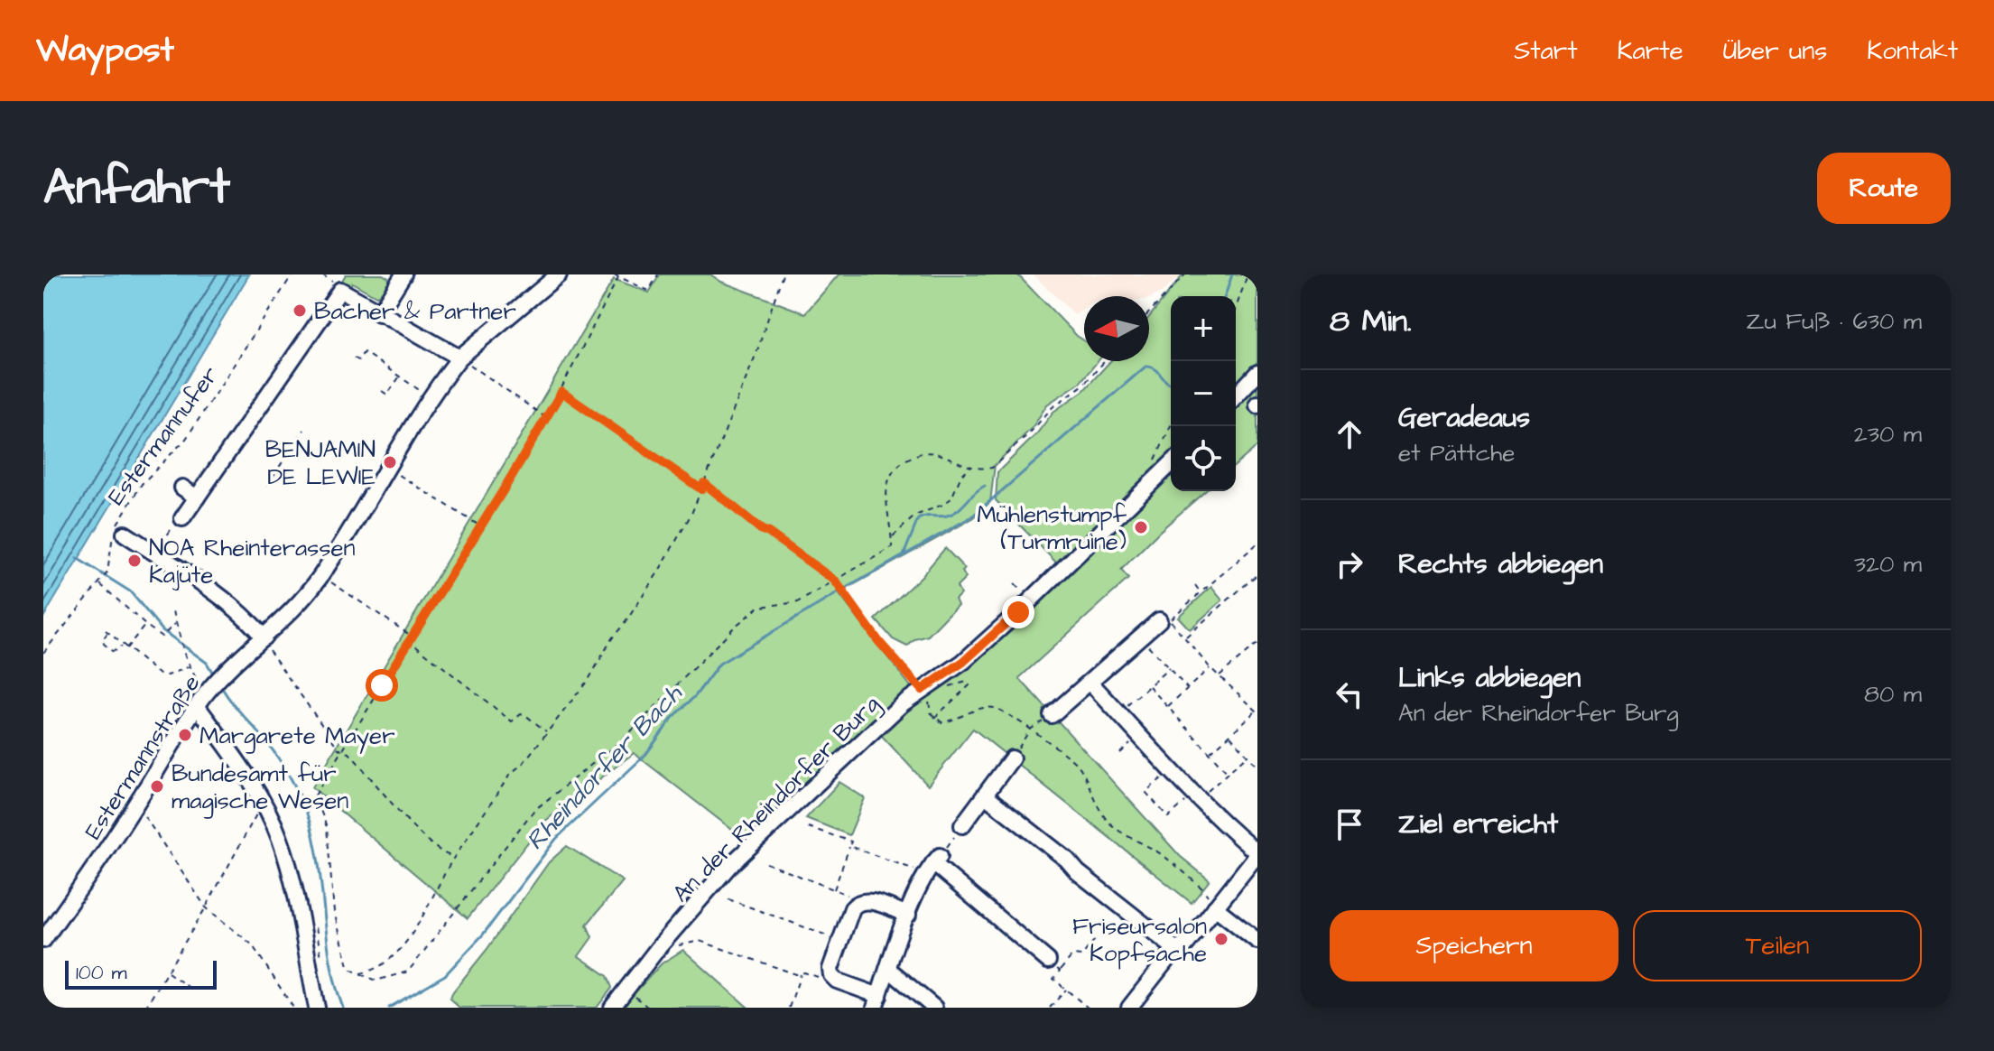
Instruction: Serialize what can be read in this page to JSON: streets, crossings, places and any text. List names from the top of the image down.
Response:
{
  "streets": {
    "street": ["Estermannstraße", "An der Rheindorfer Burg"],
    "path": ["Estermannufer"]
  },
  "water": ["Rheindorfer Bach"],
  "places": [
    "Bacher & Partner",
    "BENJAMIN DE LEWIE",
    "Mühlenstumpf (Turmruine)",
    "NOA Rheinterassen Kajüte",
    "Margarete Mayer",
    "Bundesamt für magische Wesen",
    "Friseursalon Kopfsache"
  ],
  "scale_bar": "100 m",
  "north": "left",
  "page": {
    "header": "Waypost",
    "nav": [
      "Start",
      "Karte",
      "Über uns",
      "Kontakt"
    ],
    "title": "Anfahrt",
    "buttons": [
      "Route",
      ["Speichern", "Teilen"]
    ],
    "heading": ["8 Min.", "Zu Fuß · 630 m"],
    "map_buttons": ["+", "−"],
    "list": [
      ["Geradeaus", "et Pättche", "230 m"],
      ["Rechts abbiegen", "320 m"],
      ["Links abbiegen", "An der Rheindorfer Burg", "80 m"],
      "Ziel erreicht"
    ],
    "scale": "100 m"
  }
}
